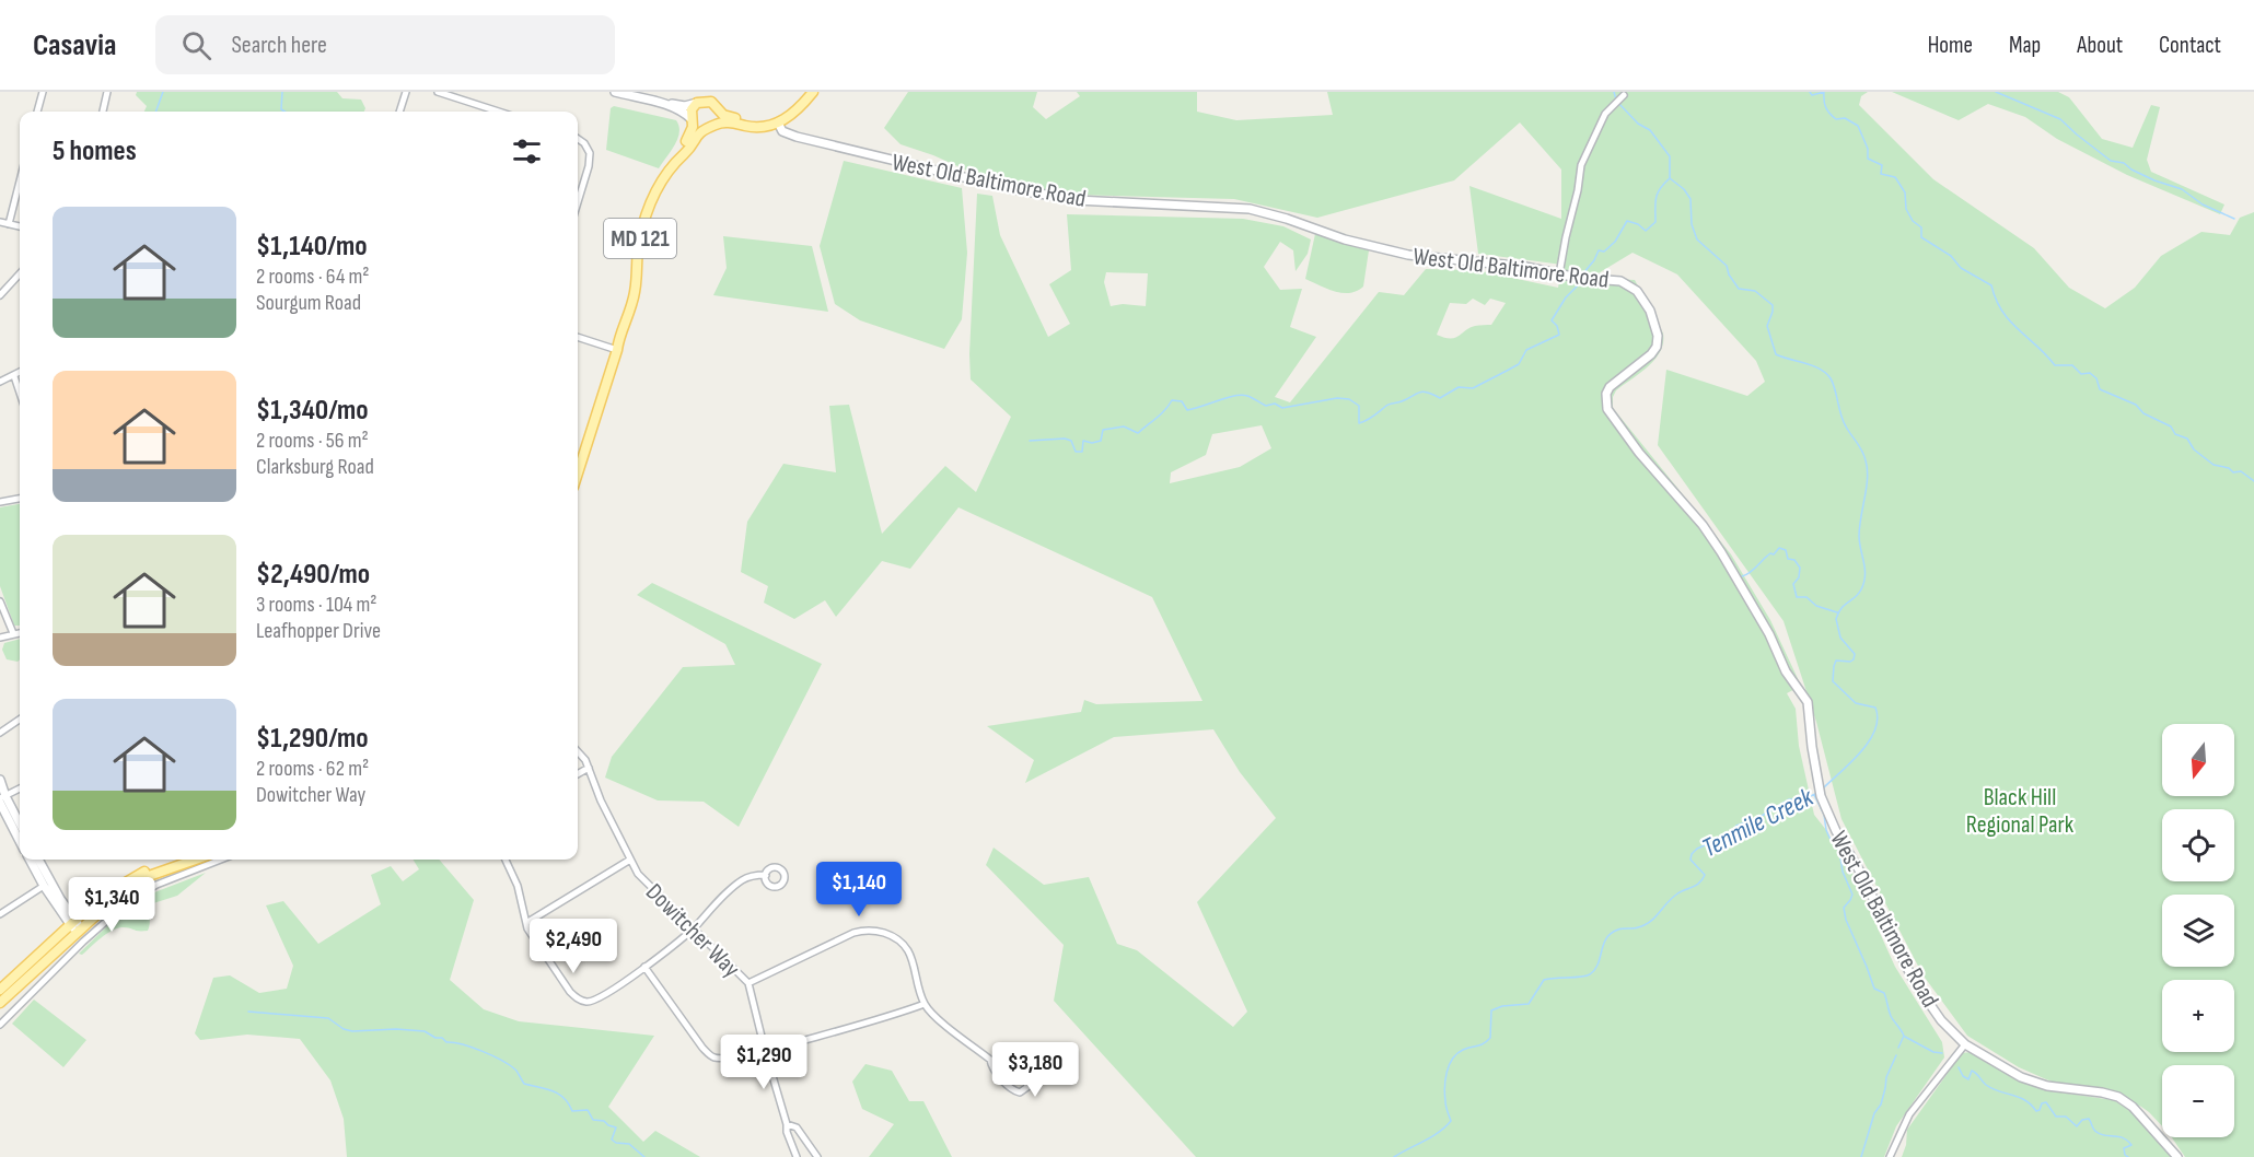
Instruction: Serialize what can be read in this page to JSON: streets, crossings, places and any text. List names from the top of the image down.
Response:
{
  "streets": {
    "main road": ["MD 121"],
    "street": ["West Old Baltimore Road", "Dowitcher Way"]
  },
  "water": ["Tenmile Creek"],
  "parks": ["Black Hill Regional Park"],
  "north": "bottom",
  "page": {
    "header": "Casavia",
    "search": "Search here",
    "nav": [
      "Home",
      "Map",
      "About",
      "Contact"
    ],
    "heading": "5 homes",
    "list": [
      {
        "name": "$1,140/mo",
        "note": "2 rooms · 64 m² · Sourgum Road"
      },
      {
        "name": "$1,340/mo",
        "note": "2 rooms · 56 m² · Clarksburg Road"
      },
      {
        "name": "$2,490/mo",
        "note": "3 rooms · 104 m² · Leafhopper Drive"
      },
      {
        "name": "$1,290/mo",
        "note": "2 rooms · 62 m² · Dowitcher Way"
      }
    ],
    "map_buttons": ["+", "−"],
    "price": [
      "$1,140",
      "$1,340",
      "$2,490",
      "$1,290",
      "$3,180"
    ]
  }
}
